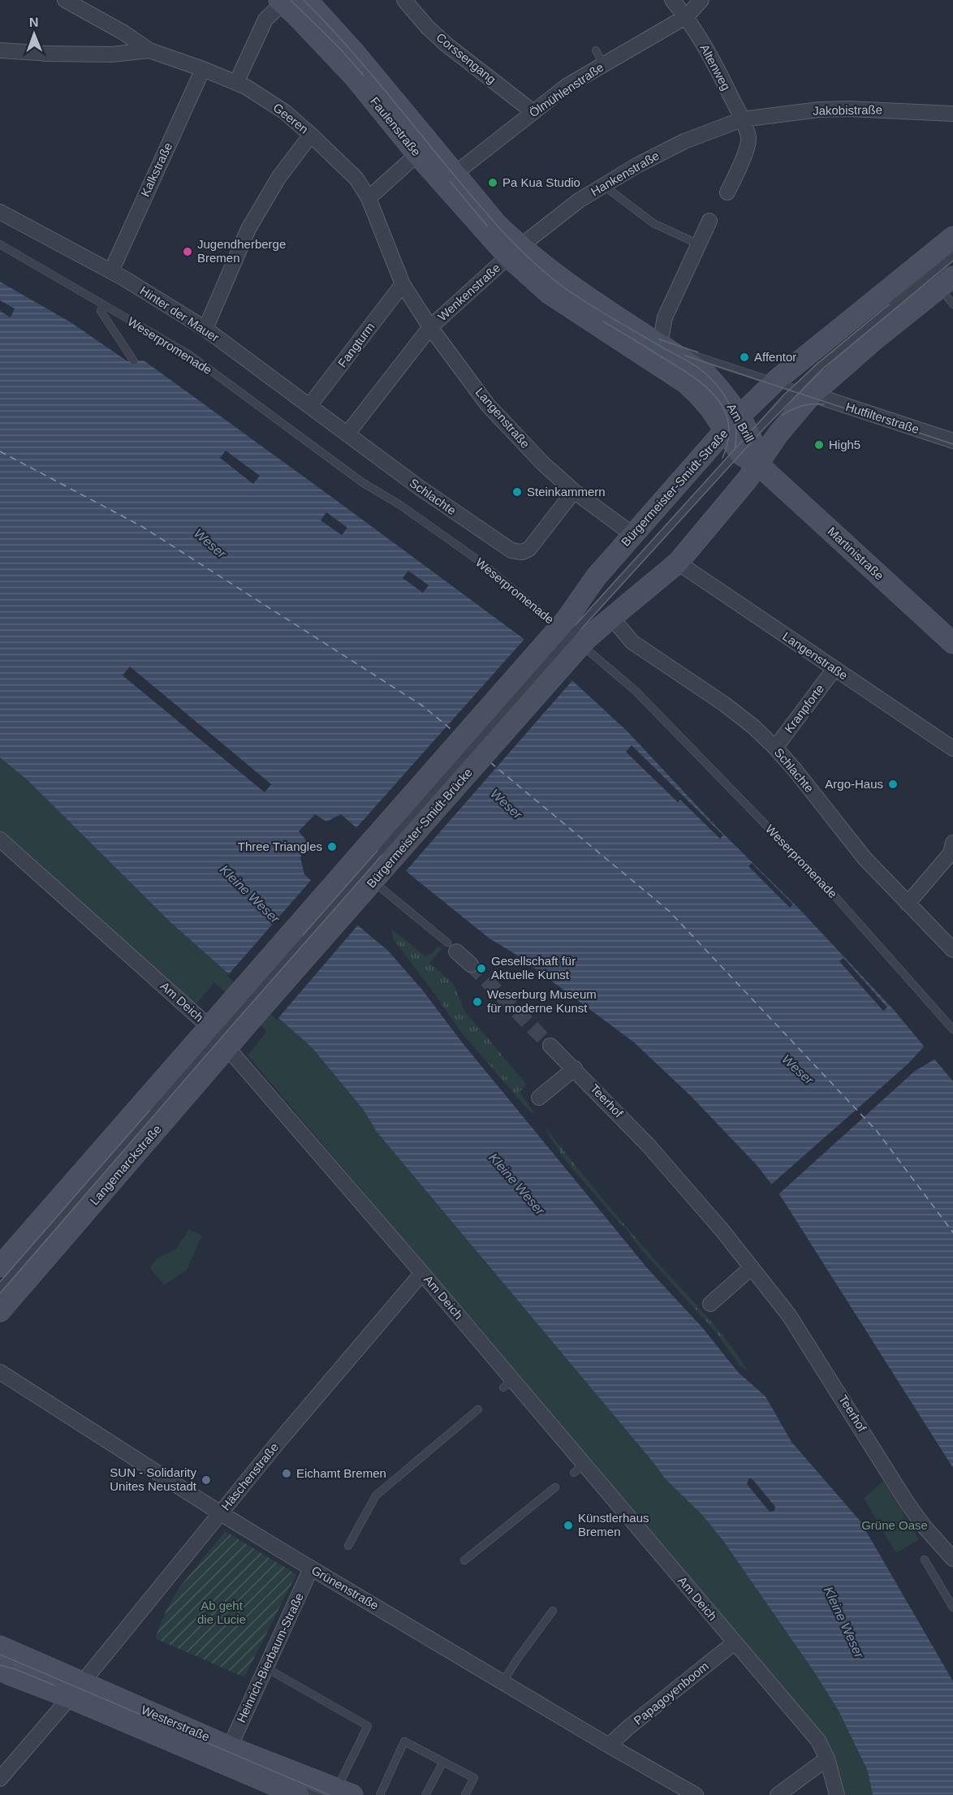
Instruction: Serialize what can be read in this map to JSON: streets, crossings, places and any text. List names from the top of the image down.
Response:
{
  "streets": {
    "main road": [
      "Faulenstraße",
      "Am Brill",
      "Bürgermeister-Smidt-Straße",
      "Martinistraße",
      "Bürgermeister-Smidt-Brücke",
      "Langemarckstraße",
      "Westerstraße"
    ],
    "street": [
      "Corssengang",
      "Altenweg",
      "Ölmühlenstraße",
      "Jakobistraße",
      "Geeren",
      "Kalkstraße",
      "Hankenstraße",
      "Wenkenstraße",
      "Hinter der Mauer",
      "Fangturm",
      "Langenstraße",
      "Hutfilterstraße",
      "Schlachte",
      "Kranpforte",
      "Am Deich",
      "Teerhof",
      "Häschenstraße",
      "Grünenstraße",
      "Heinrich-Bierbaum-Straße",
      "Papagoyenboom"
    ],
    "lane": ["Weserpromenade"]
  },
  "crossings": [
    ["Corssengang", "Ölmühlenstraße"],
    ["Altenweg", "Ölmühlenstraße"],
    ["Altenweg", "Jakobistraße"],
    ["Altenweg", "Hankenstraße"],
    ["Ölmühlenstraße", "Faulenstraße"],
    ["Jakobistraße", "Hankenstraße"],
    ["Geeren", "Kalkstraße"],
    ["Geeren", "Wenkenstraße"],
    ["Geeren", "Fangturm"],
    ["Geeren", "Langenstraße"],
    ["Faulenstraße", "Hankenstraße"],
    ["Faulenstraße", "Wenkenstraße"],
    ["Faulenstraße", "Am Brill"],
    ["Kalkstraße", "Hinter der Mauer"],
    ["Hankenstraße", "Wenkenstraße"],
    ["Hankenstraße", "Am Brill"],
    ["Wenkenstraße", "Langenstraße"],
    ["Wenkenstraße", "Am Brill"],
    ["Hinter der Mauer", "Fangturm"],
    ["Hinter der Mauer", "Schlachte"],
    ["Langenstraße", "Bürgermeister-Smidt-Straße"],
    ["Langenstraße", "Schlachte"],
    ["Langenstraße", "Kranpforte"],
    ["Am Brill", "Bürgermeister-Smidt-Straße"],
    ["Am Brill", "Martinistraße"],
    ["Bürgermeister-Smidt-Straße", "Bürgermeister-Smidt-Brücke"],
    ["Schlachte", "Kranpforte"],
    ["Bürgermeister-Smidt-Brücke", "Langemarckstraße"],
    ["Am Deich", "Langemarckstraße"],
    ["Am Deich", "Häschenstraße"],
    ["Am Deich", "Papagoyenboom"],
    ["Häschenstraße", "Grünenstraße"],
    ["Häschenstraße", "Westerstraße"],
    ["Grünenstraße", "Heinrich-Bierbaum-Straße"],
    ["Grünenstraße", "Papagoyenboom"],
    ["Heinrich-Bierbaum-Straße", "Westerstraße"]
  ],
  "water": ["Weser", "Kleine Weser"],
  "parks": ["Grüne Oase", "Ab geht die Lucie"],
  "places": [
    "Pa Kua Studio",
    "Jugendherberge Bremen",
    "Affentor",
    "High5",
    "Steinkammern",
    "Argo-Haus",
    "Three Triangles",
    "Gesellschaft für Aktuelle Kunst",
    "Weserburg Museum für moderne Kunst",
    "Eichamt Bremen",
    "SUN - Solidarity Unites Neustadt",
    "Künstlerhaus Bremen"
  ],
  "north": "top"
}
